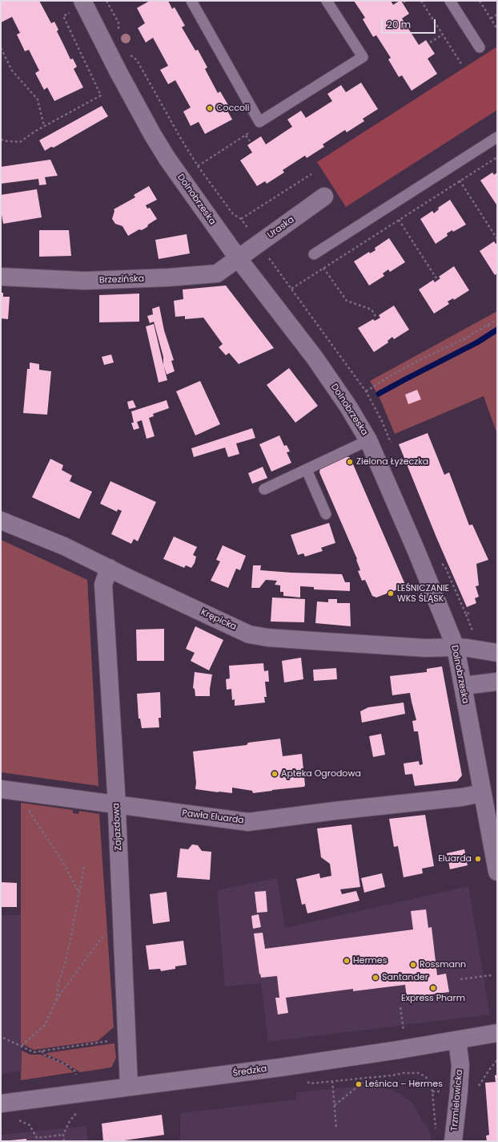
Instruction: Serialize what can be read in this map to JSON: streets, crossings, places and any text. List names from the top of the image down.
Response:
{
  "streets": {
    "street": [
      "Dolnobrzeska",
      "Uraska",
      "Brzezińska",
      "Krępicka",
      "Pawła Eluarda",
      "Zajazdowa",
      "Średzka",
      "Trzmielowicka"
    ]
  },
  "crossings": [
    ["Dolnobrzeska", "Uraska"],
    ["Dolnobrzeska", "Brzezińska"],
    ["Dolnobrzeska", "Krępicka"],
    ["Dolnobrzeska", "Pawła Eluarda"],
    ["Uraska", "Brzezińska"],
    ["Krępicka", "Zajazdowa"],
    ["Pawła Eluarda", "Zajazdowa"],
    ["Zajazdowa", "Średzka"],
    ["Średzka", "Trzmielowicka"]
  ],
  "places": [
    "Coccoli",
    "Zielona Łyżeczka",
    "LEŚNICZANIE WKS ŚLĄSK",
    "Apteka Ogrodowa",
    "Eluarda",
    "Hermes",
    "Rossmann",
    "Santander",
    "Express Pharm",
    "Leśnica – Hermes"
  ],
  "scale_bar": "20 m"
}
